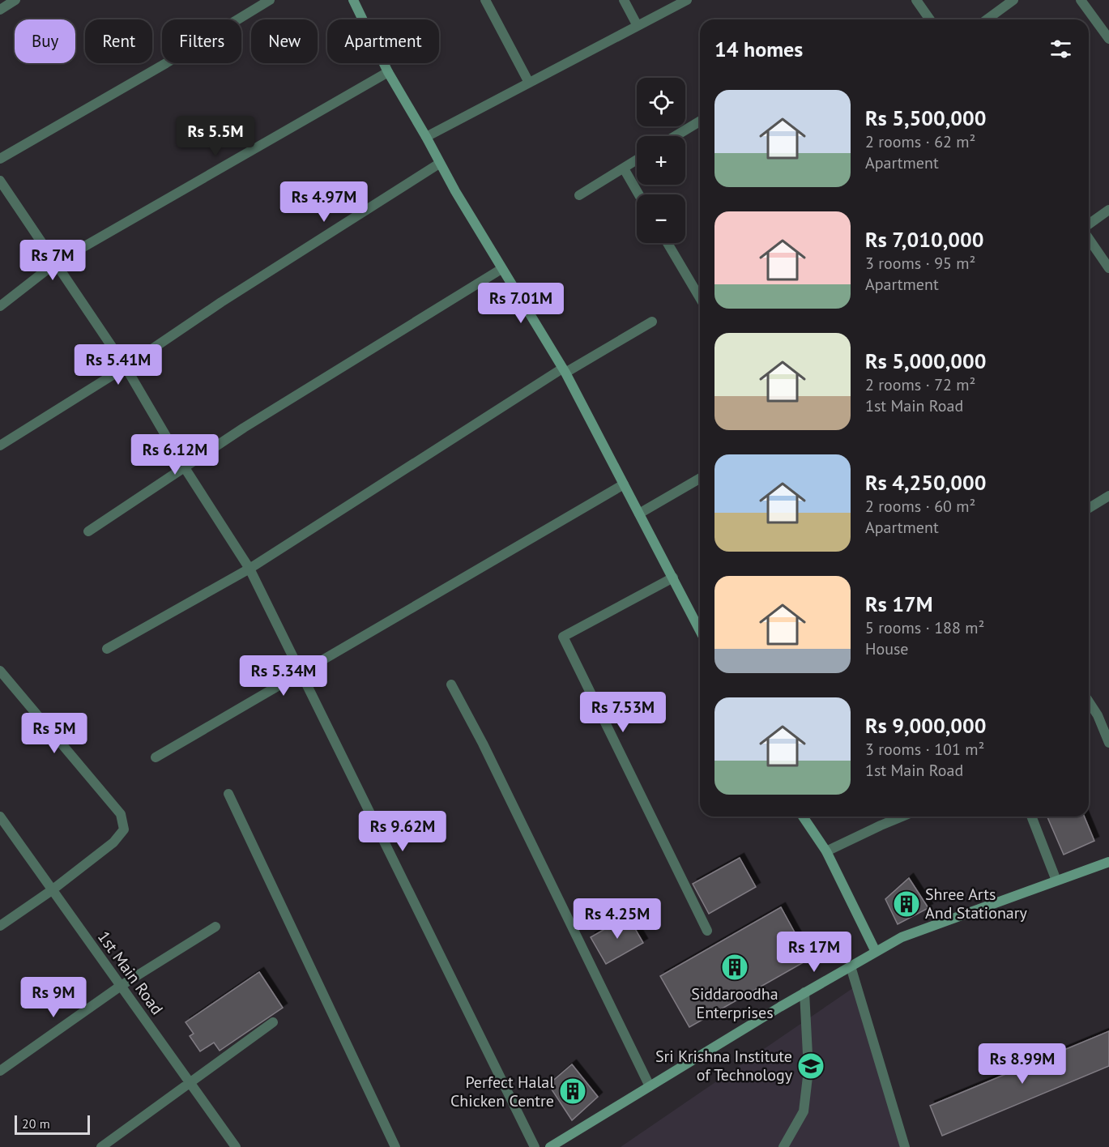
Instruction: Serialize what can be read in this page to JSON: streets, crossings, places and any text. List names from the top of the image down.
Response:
{
  "streets": {
    "street": ["1st Main Road"]
  },
  "places": {
    "building": ["Shree Arts And Stationary", "Siddaroodha Enterprises", "Perfect Halal Chicken Centre"],
    "school or university": ["Sri Krishna Institute of Technology"]
  },
  "scale_bar": "20 m",
  "page": {
    "chip": [
      "Buy",
      "Rent",
      "Filters",
      "New",
      "Apartment"
    ],
    "heading": "14 homes",
    "map_buttons": ["+", "−"],
    "list": [
      {
        "name": "Rs 5,500,000",
        "note": "2 rooms · 62 m² · Apartment"
      },
      {
        "name": "Rs 7,010,000",
        "note": "3 rooms · 95 m² · Apartment"
      },
      {
        "name": "Rs 5,000,000",
        "note": "2 rooms · 72 m² · 1st Main Road"
      },
      {
        "name": "Rs 4,250,000",
        "note": "2 rooms · 60 m² · Apartment"
      },
      {
        "name": "Rs 17M",
        "note": "5 rooms · 188 m² · House"
      },
      {
        "name": "Rs 9,000,000",
        "note": "3 rooms · 101 m² · 1st Main Road"
      }
    ],
    "price": [
      "Rs 5.5M",
      "Rs 4.97M",
      "Rs 7M",
      "Rs 7.01M",
      "Rs 5.41M",
      "Rs 6.12M",
      "Rs 5.34M",
      "Rs 7.53M",
      "Rs 5M",
      "Rs 9.62M",
      "Rs 4.25M",
      "Rs 17M",
      "Rs 9M",
      "Rs 8.99M"
    ],
    "scale": "20 m"
  }
}
